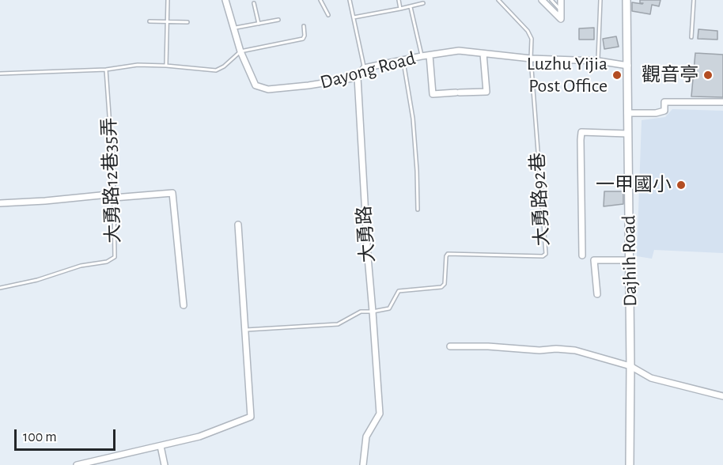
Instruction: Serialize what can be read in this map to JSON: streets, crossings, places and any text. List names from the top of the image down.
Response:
{
  "streets": {
    "street": ["Dayong Road", "大勇路", "Dajhih Road"],
    "lane": ["大勇路12巷35弄", "大勇路92巷"]
  },
  "crossings": [
    ["Dayong Road", "大勇路92巷"],
    ["Dayong Road", "大勇路"],
    ["Dayong Road", "Dajhih Road"],
    ["大勇路92巷", "大勇路"]
  ],
  "places": ["Luzhu Yijia Post Office", "觀音亭", "一甲國小"],
  "scale_bar": "100 m"
}
